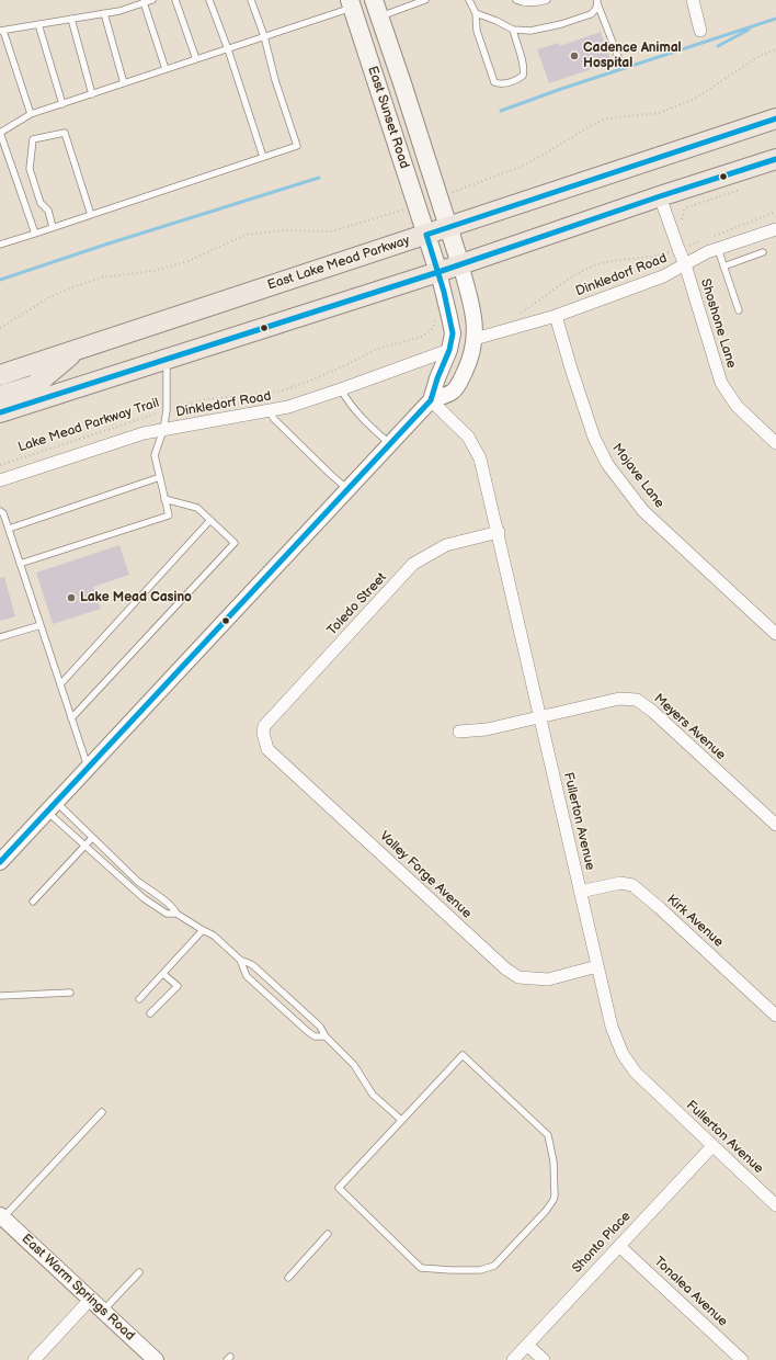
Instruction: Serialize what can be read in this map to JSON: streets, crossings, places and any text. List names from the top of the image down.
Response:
{
  "streets": {
    "main road": ["East Sunset Road", "East Lake Mead Parkway"],
    "street": [
      "Dinkledorf Road",
      "Shoshone Lane",
      "Mojave Lane",
      "Toledo Street",
      "Meyers Avenue",
      "Fullerton Avenue",
      "Valley Forge Avenue",
      "Kirk Avenue",
      "Shonto Place",
      "East Warm Springs Road",
      "Tonalea Avenue"
    ],
    "path": ["Lake Mead Parkway Trail"]
  },
  "crossings": [
    ["East Sunset Road", "East Lake Mead Parkway"],
    ["Dinkledorf Road", "Shoshone Lane"],
    ["Dinkledorf Road", "Mojave Lane"],
    ["Toledo Street", "Fullerton Avenue"],
    ["Toledo Street", "Valley Forge Avenue"],
    ["Meyers Avenue", "Fullerton Avenue"],
    ["Fullerton Avenue", "Valley Forge Avenue"],
    ["Fullerton Avenue", "Kirk Avenue"],
    ["Fullerton Avenue", "Shonto Place"],
    ["Shonto Place", "Tonalea Avenue"]
  ],
  "places": ["Cadence Animal Hospital", "Lake Mead Casino"]
}
